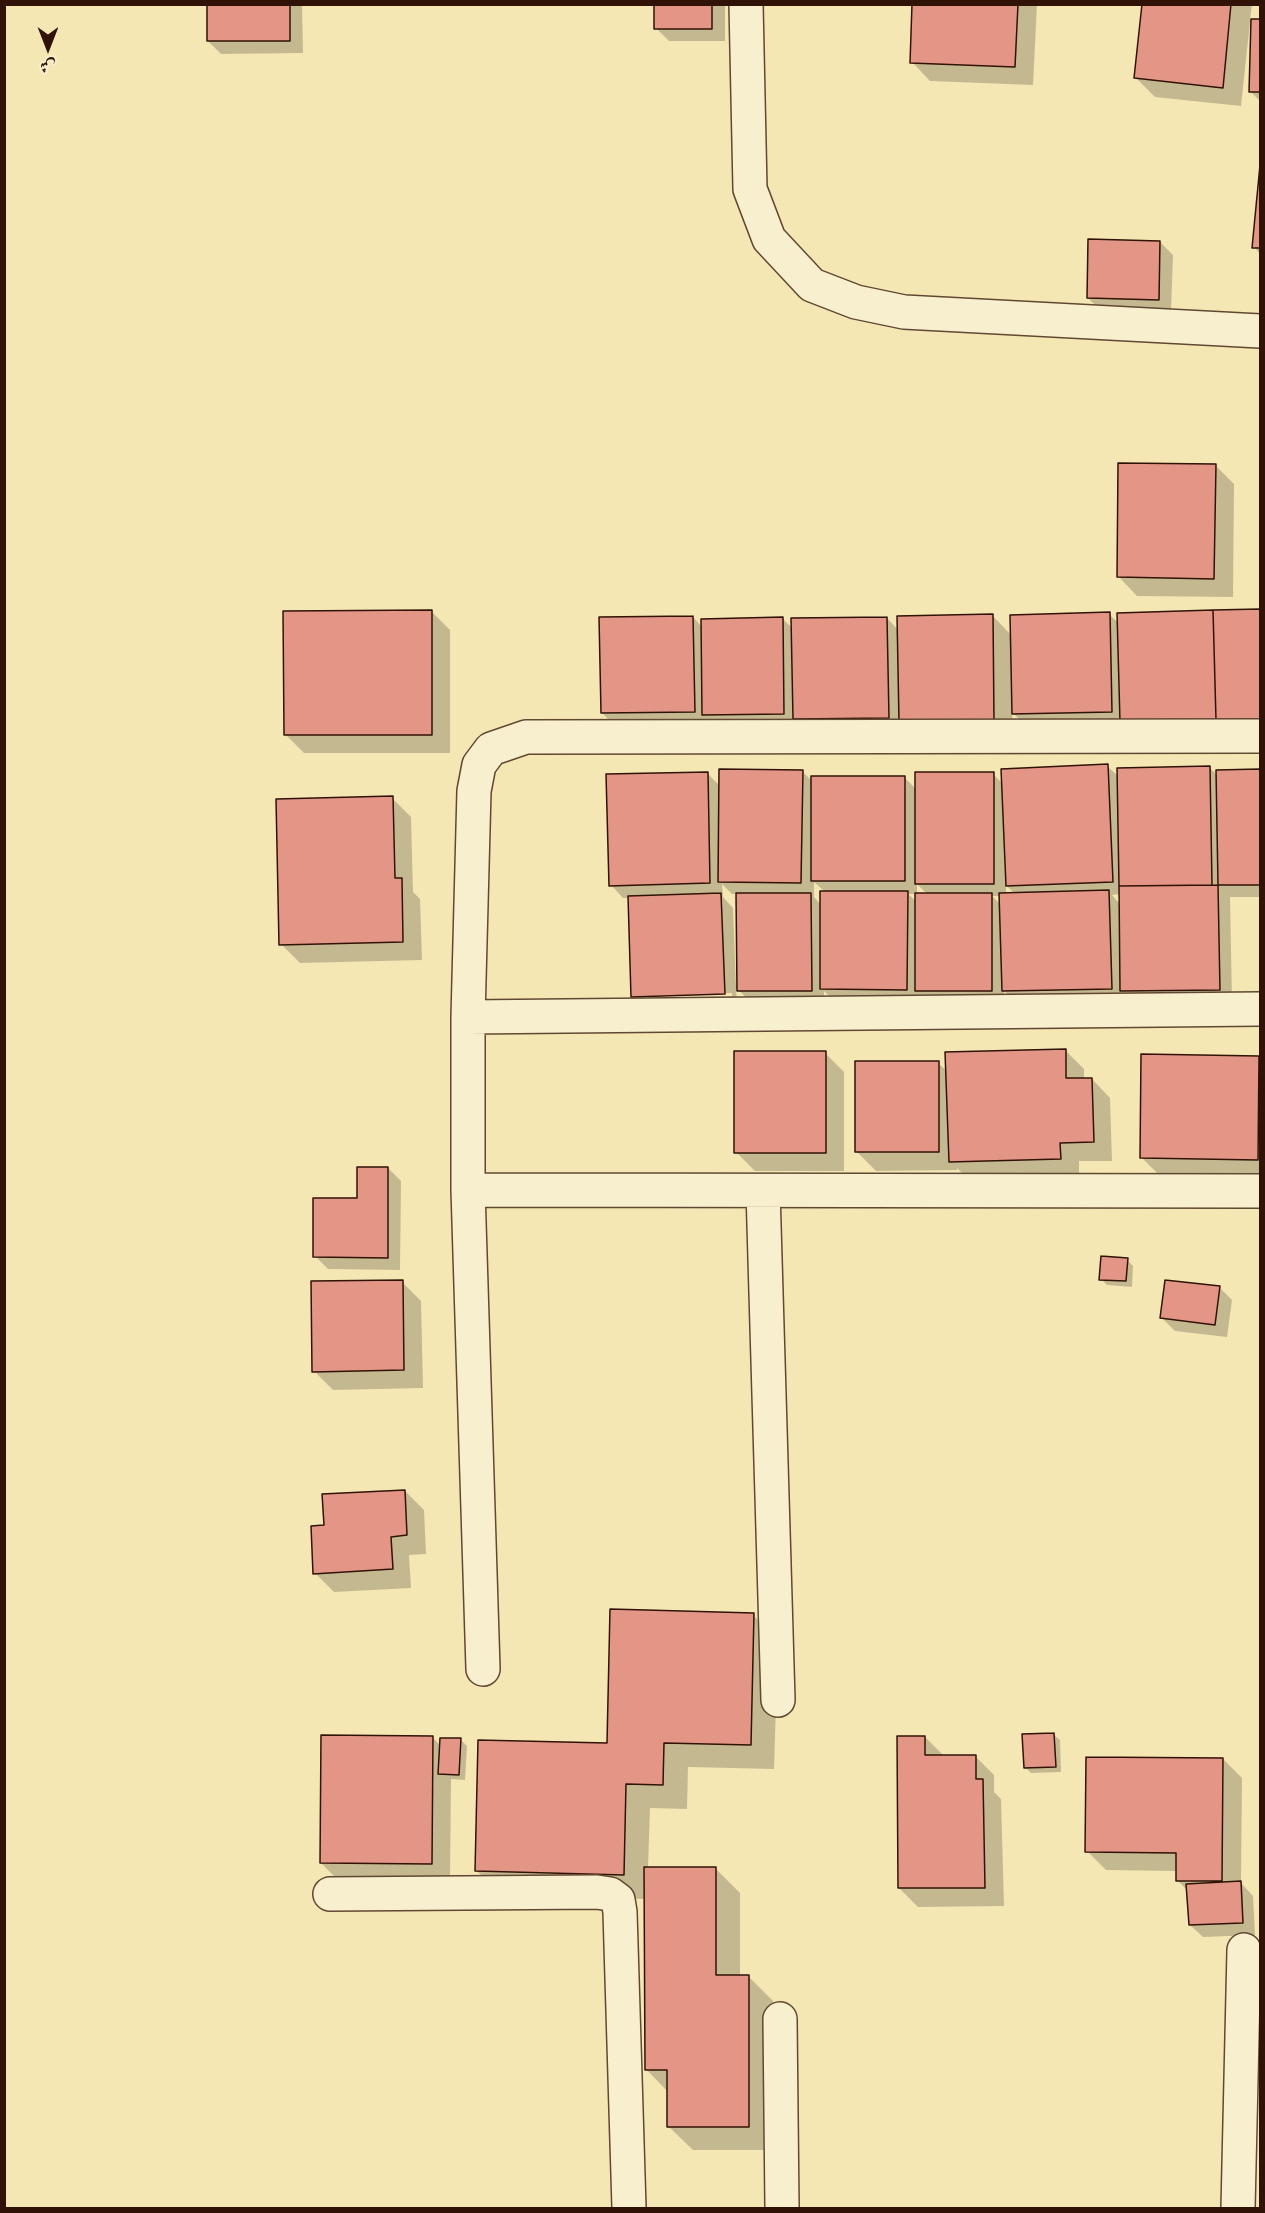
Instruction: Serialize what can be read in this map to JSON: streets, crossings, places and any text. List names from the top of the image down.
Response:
{
  "north": "bottom"
}
